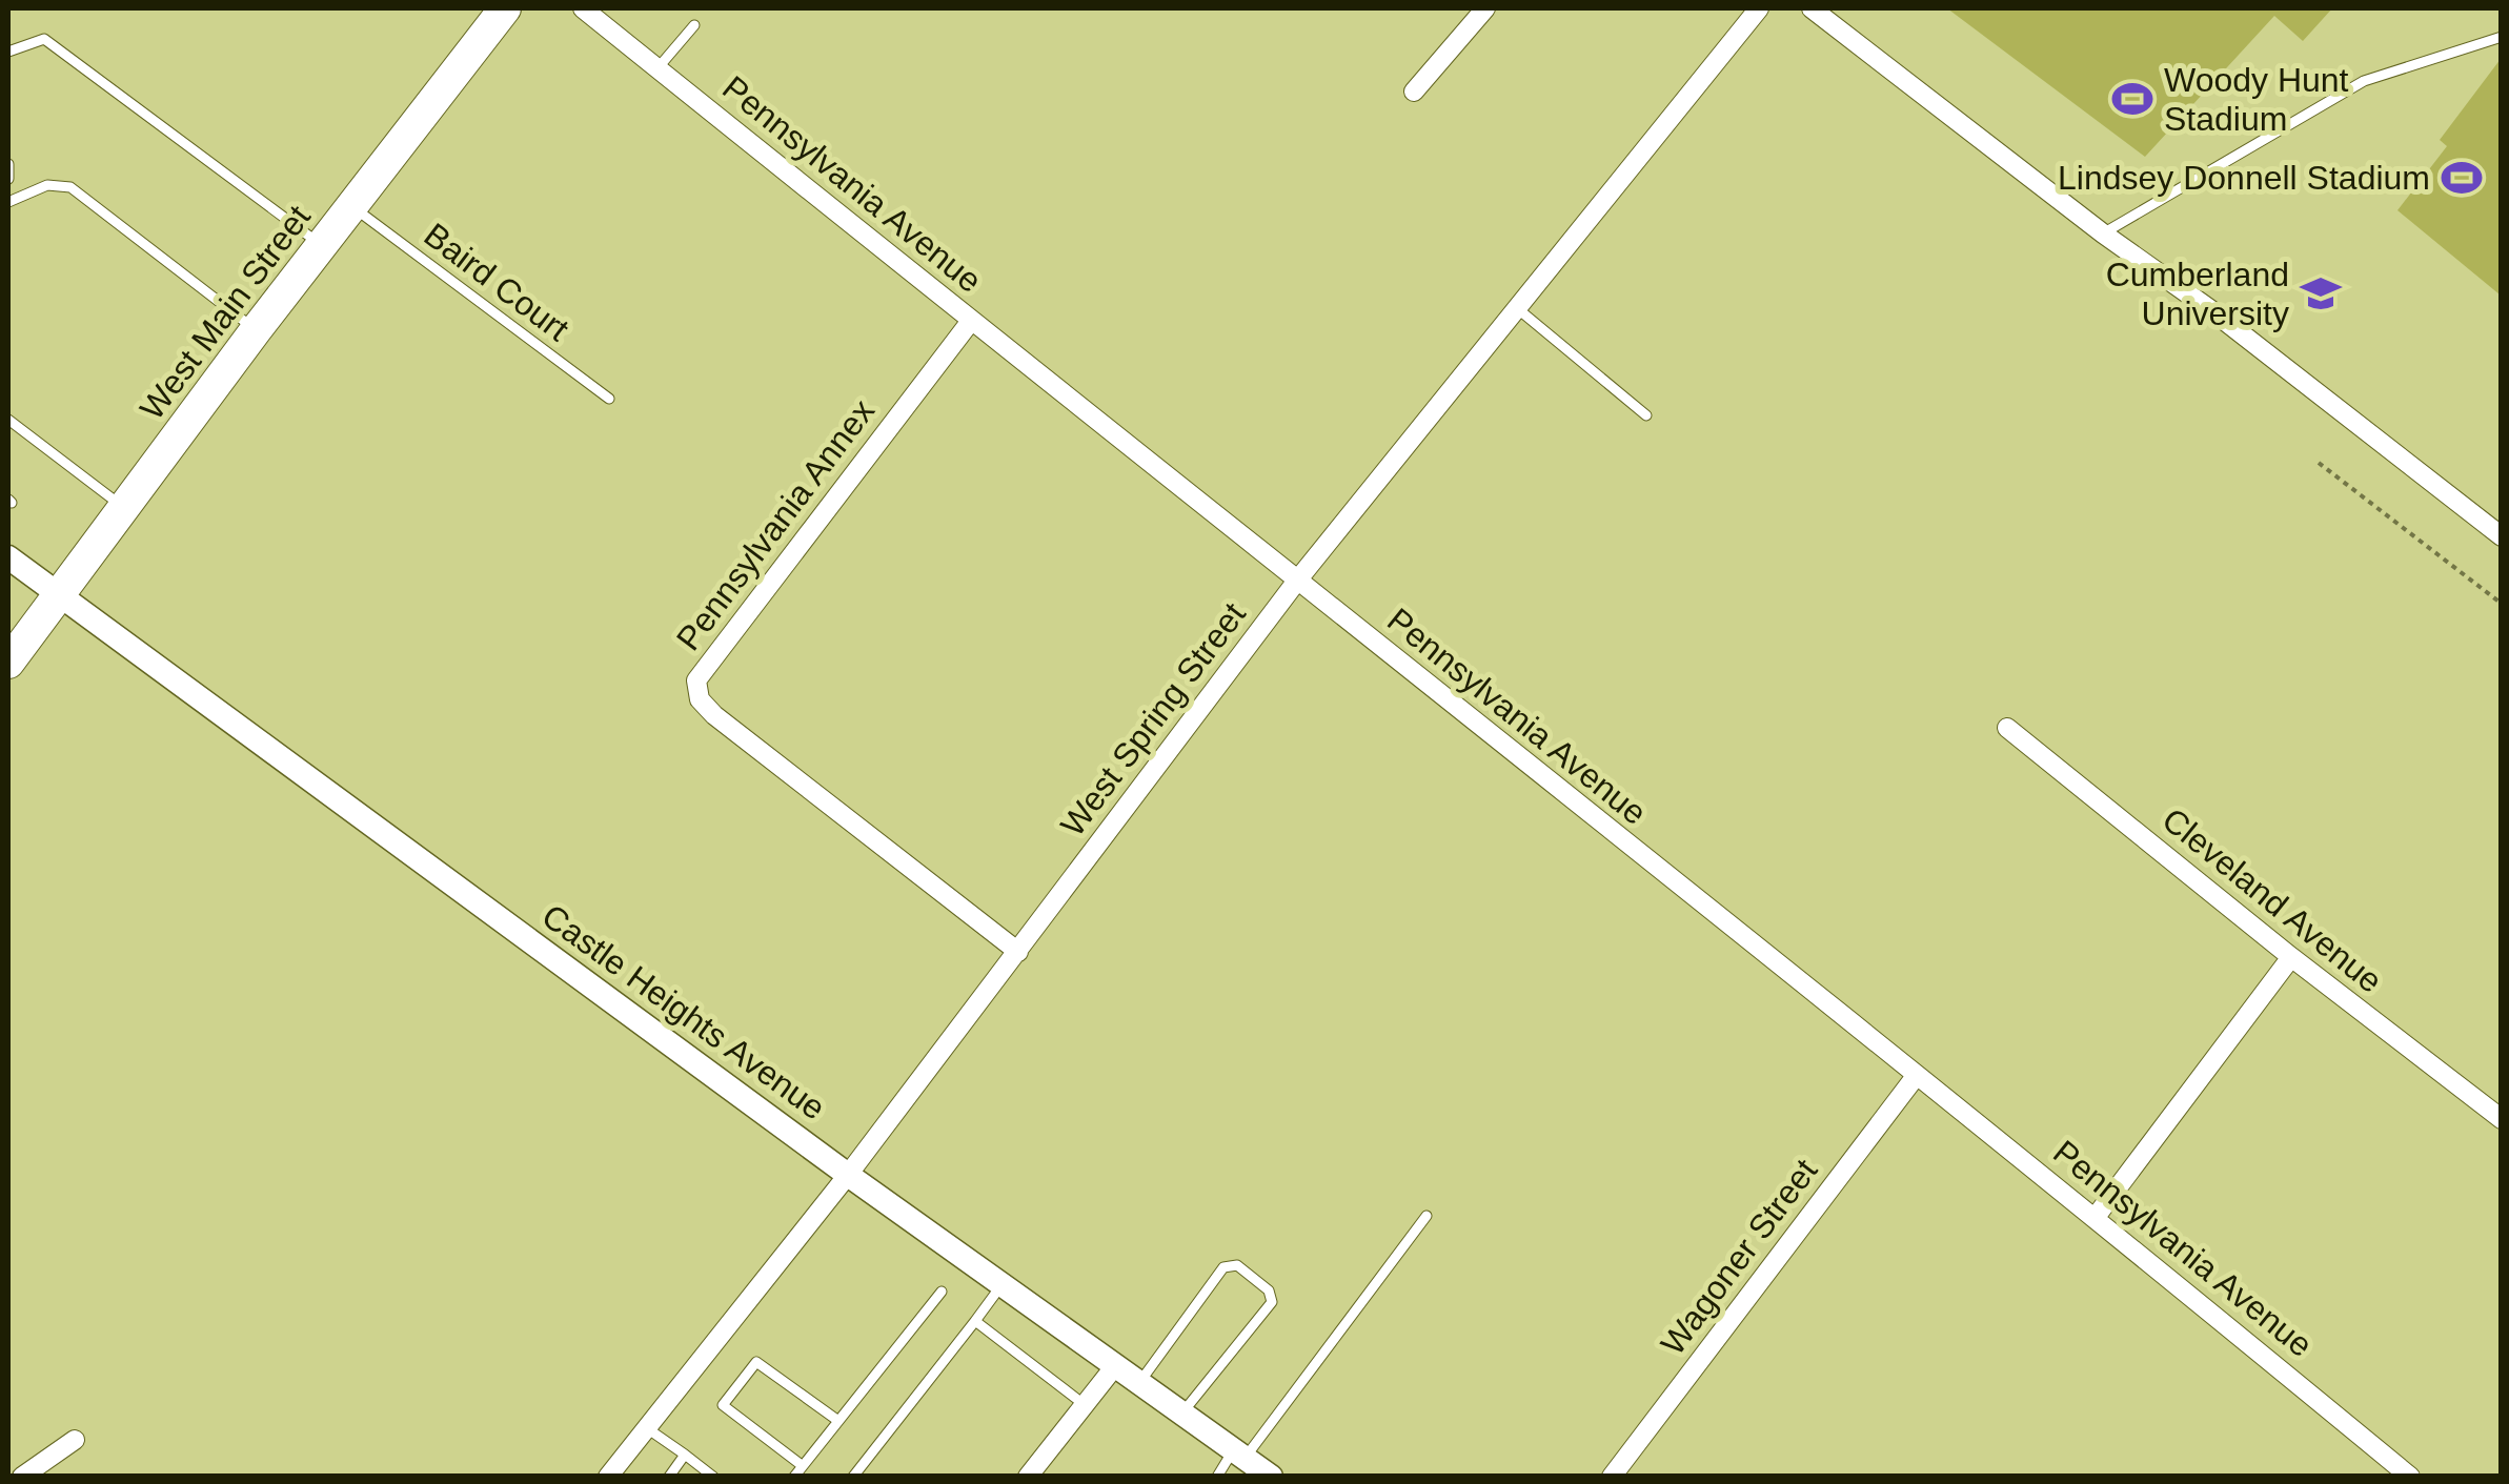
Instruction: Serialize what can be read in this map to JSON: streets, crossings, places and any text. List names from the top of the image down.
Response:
{
  "streets": {
    "main road": ["West Main Street"],
    "street": [
      "Pennsylvania Avenue",
      "Pennsylvania Annex",
      "West Spring Street",
      "Cleveland Avenue",
      "Castle Heights Avenue",
      "Wagoner Street"
    ],
    "lane": ["Baird Court"]
  },
  "crossings": [
    ["Pennsylvania Avenue", "Pennsylvania Annex"],
    ["Pennsylvania Avenue", "West Spring Street"],
    ["Pennsylvania Avenue", "Wagoner Street"],
    ["Baird Court", "West Main Street"],
    ["West Main Street", "Castle Heights Avenue"],
    ["Pennsylvania Annex", "West Spring Street"],
    ["West Spring Street", "Castle Heights Avenue"]
  ],
  "places": {
    "sports": ["Woody Hunt Stadium", "Lindsey Donnell Stadium"],
    "school or university": ["Cumberland University"]
  }
}
